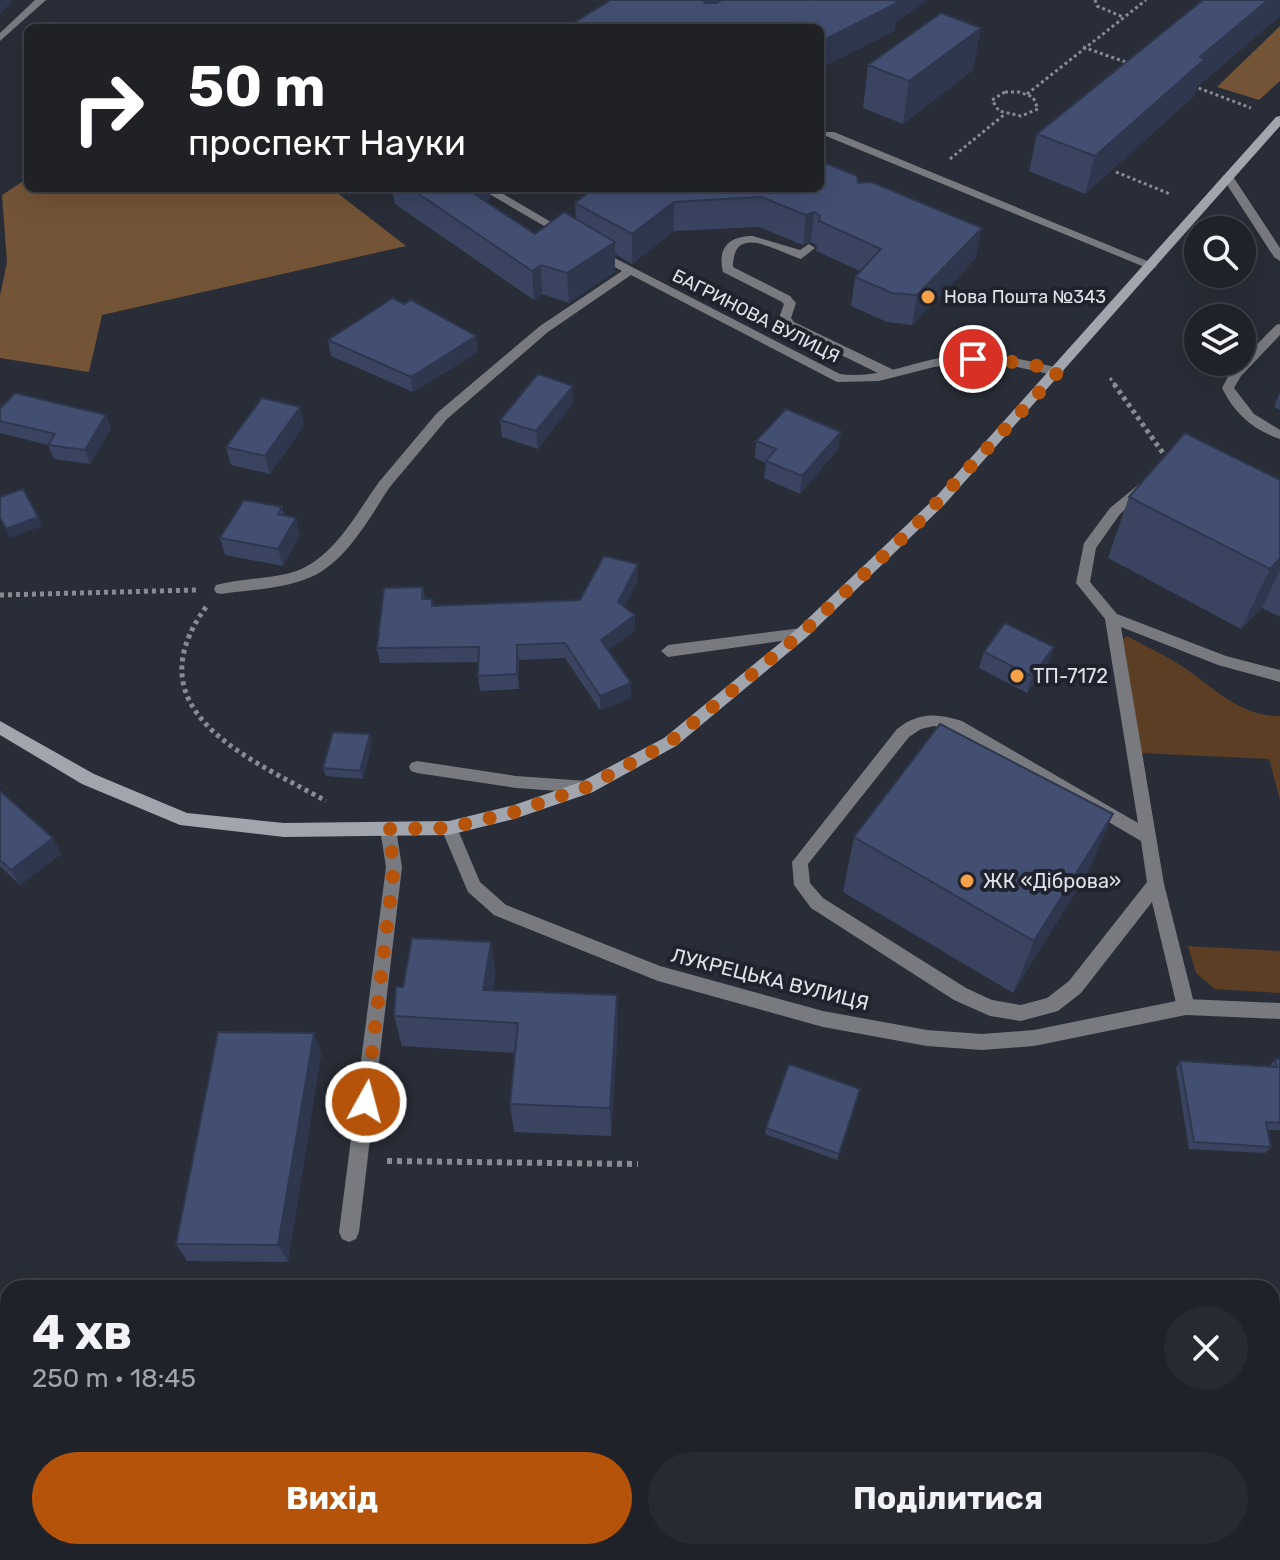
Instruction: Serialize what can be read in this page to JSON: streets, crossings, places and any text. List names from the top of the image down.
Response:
{
  "streets": {
    "street": ["БАГРИНОВА ВУЛИЦЯ", "ЛУКРЕЦЬКА ВУЛИЦЯ"]
  },
  "places": ["Нова Пошта №343", "ТП-7172", "ЖК «Діброва»"],
  "page": {
    "turn": ["50 m", "проспект Науки"],
    "heading": ["4 хв", "250 m · 18:45"],
    "buttons": ["Вихід", "Поділитися"]
  }
}
